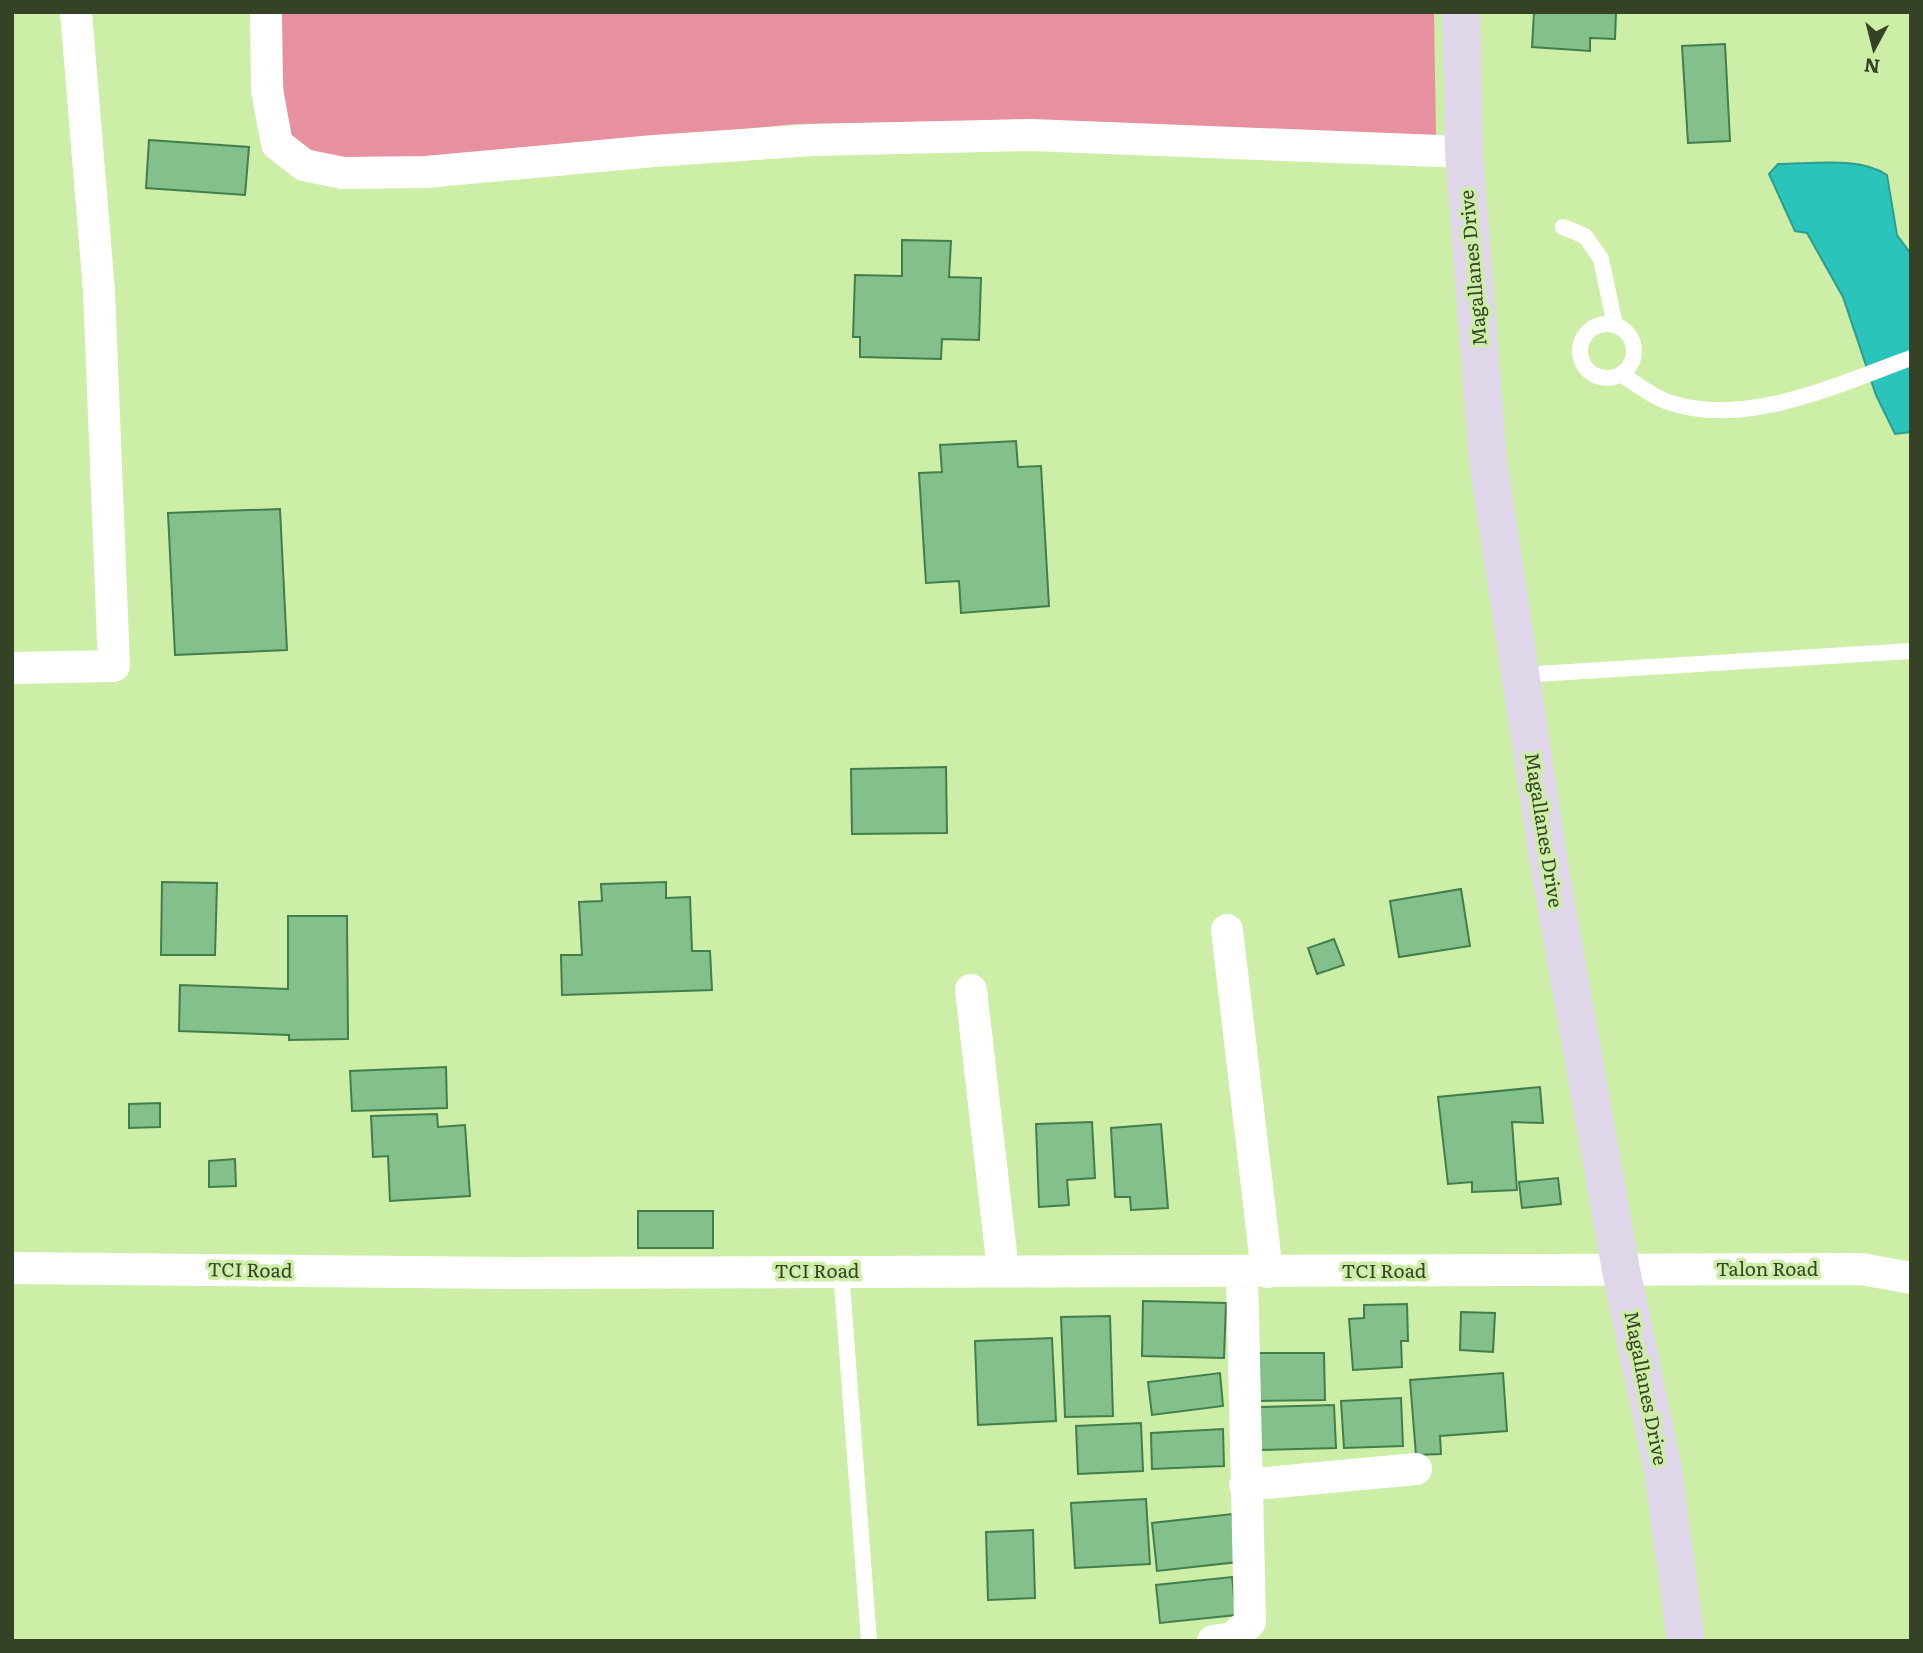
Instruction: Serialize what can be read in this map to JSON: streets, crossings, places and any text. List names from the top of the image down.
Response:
{
  "streets": {
    "street": ["Magallanes Drive", "Talon Road", "TCI Road"]
  },
  "crossings": [
    ["Magallanes Drive", "Talon Road"],
    ["Magallanes Drive", "TCI Road"],
    ["Talon Road", "TCI Road"]
  ],
  "north": "bottom"
}
